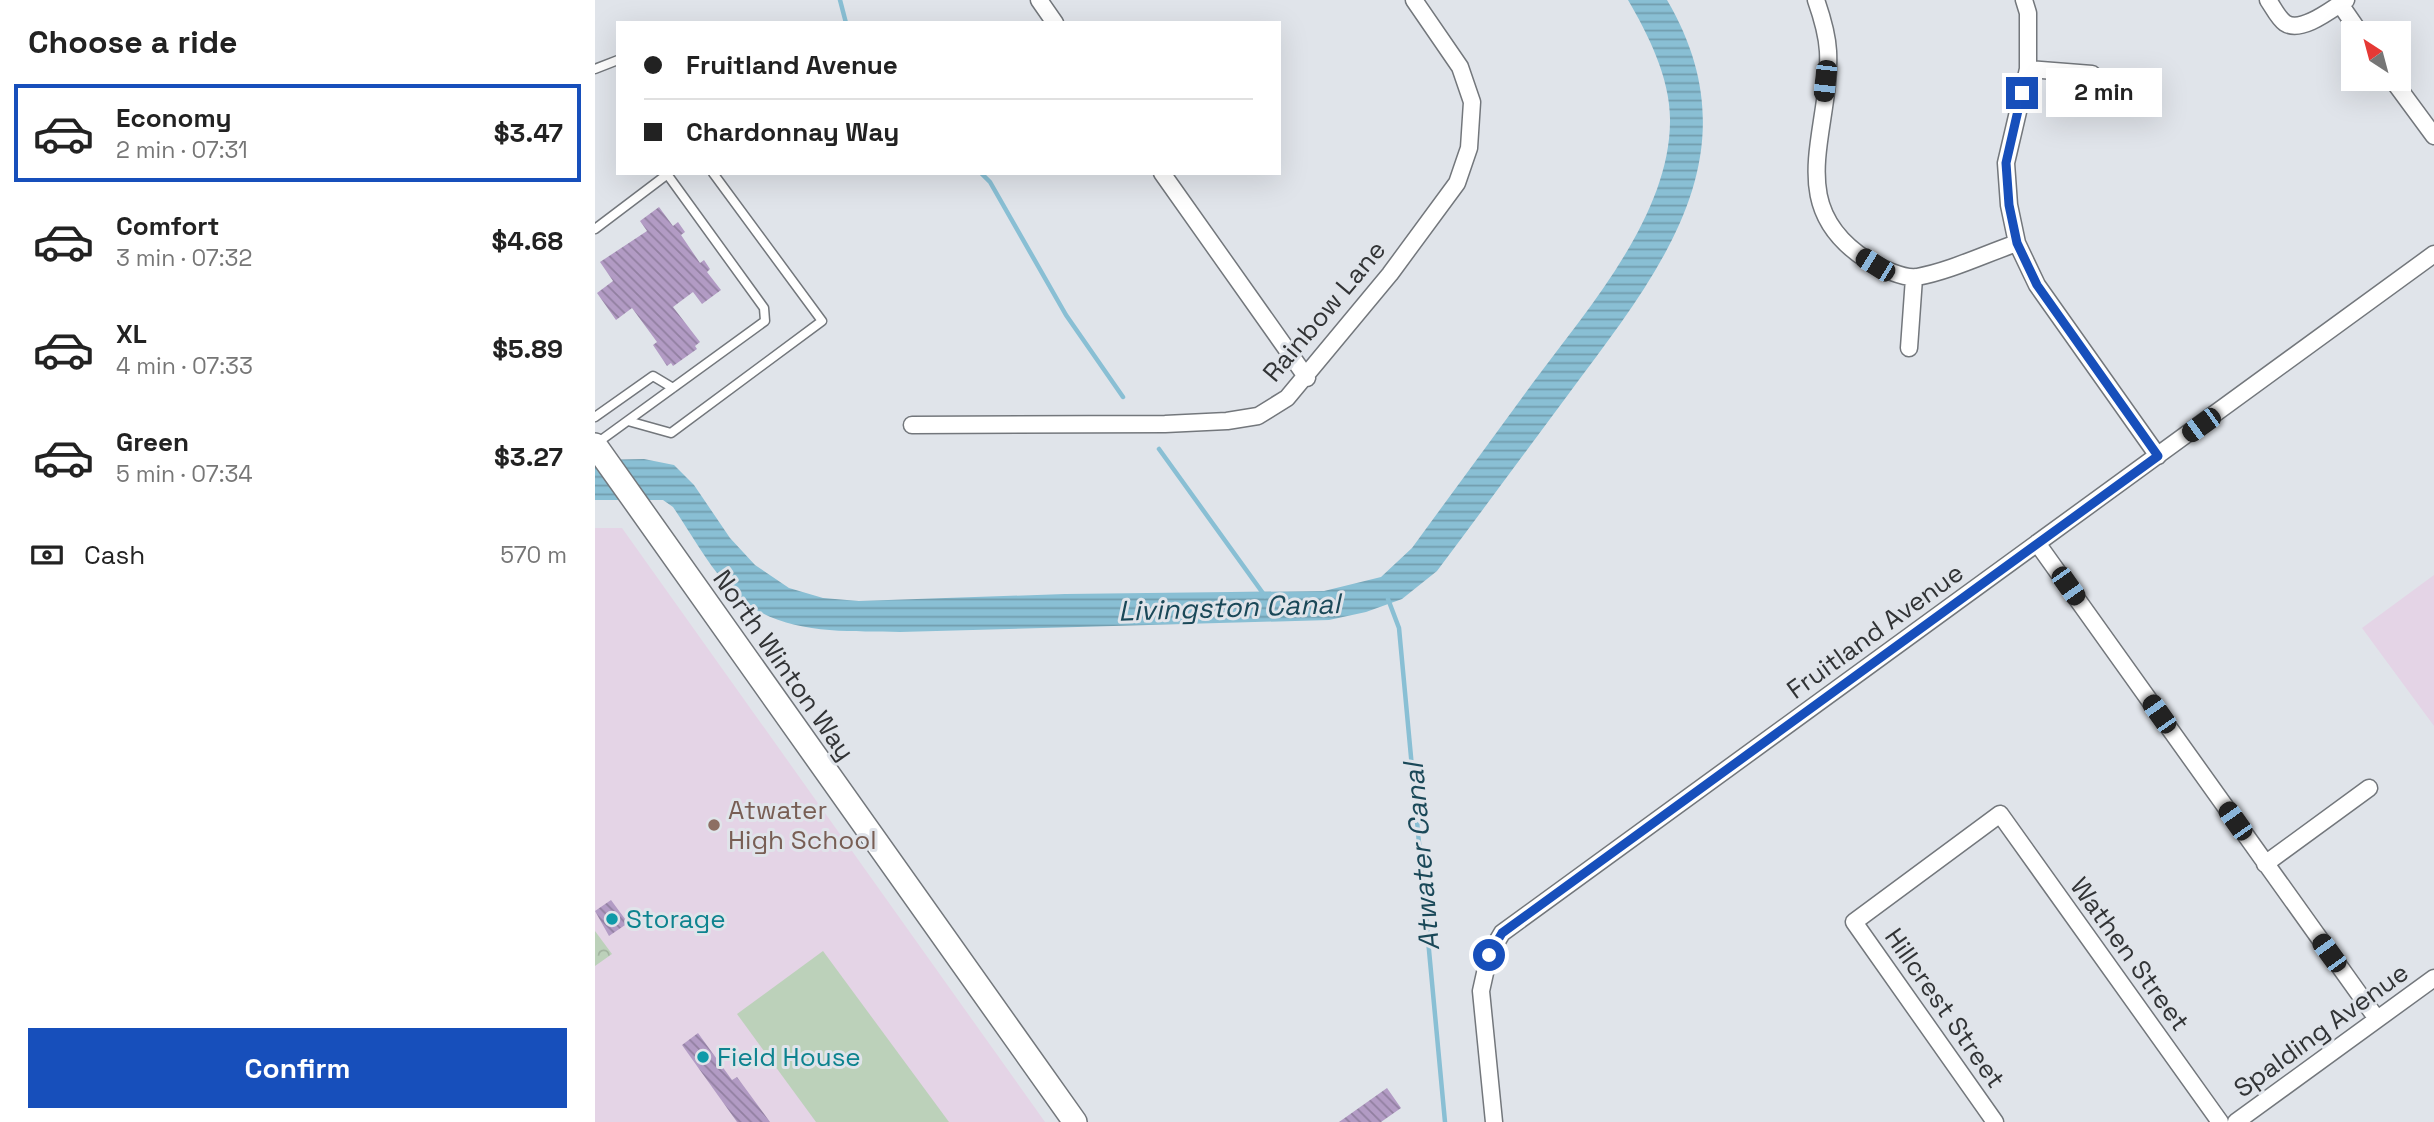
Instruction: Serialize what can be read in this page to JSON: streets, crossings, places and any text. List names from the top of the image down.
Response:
{
  "streets": {
    "main road": ["North Winton Way"],
    "street": [
      "Rainbow Lane",
      "Fruitland Avenue",
      "Wathen Street",
      "Hillcrest Street",
      "Spalding Avenue"
    ]
  },
  "crossings": [
    ["Wathen Street", "Hillcrest Street"]
  ],
  "water": ["Livingston Canal", "Atwater Canal"],
  "places": ["Atwater High School", "Storage", "Field House"],
  "north": "top left",
  "page": {
    "heading": "Choose a ride",
    "banner": ["Fruitland Avenue", "Chardonnay Way"],
    "bubble": "2 min",
    "list": [
      {
        "name": "Economy",
        "note": "2 min · 07:31",
        "value": "$3.47"
      },
      {
        "name": "Comfort",
        "note": "3 min · 07:32",
        "value": "$4.68"
      },
      {
        "name": "XL",
        "note": "4 min · 07:33",
        "value": "$5.89"
      },
      {
        "name": "Green",
        "note": "5 min · 07:34",
        "value": "$3.27"
      }
    ],
    "pay": ["Cash", "570 m"],
    "buttons": "Confirm"
  }
}
